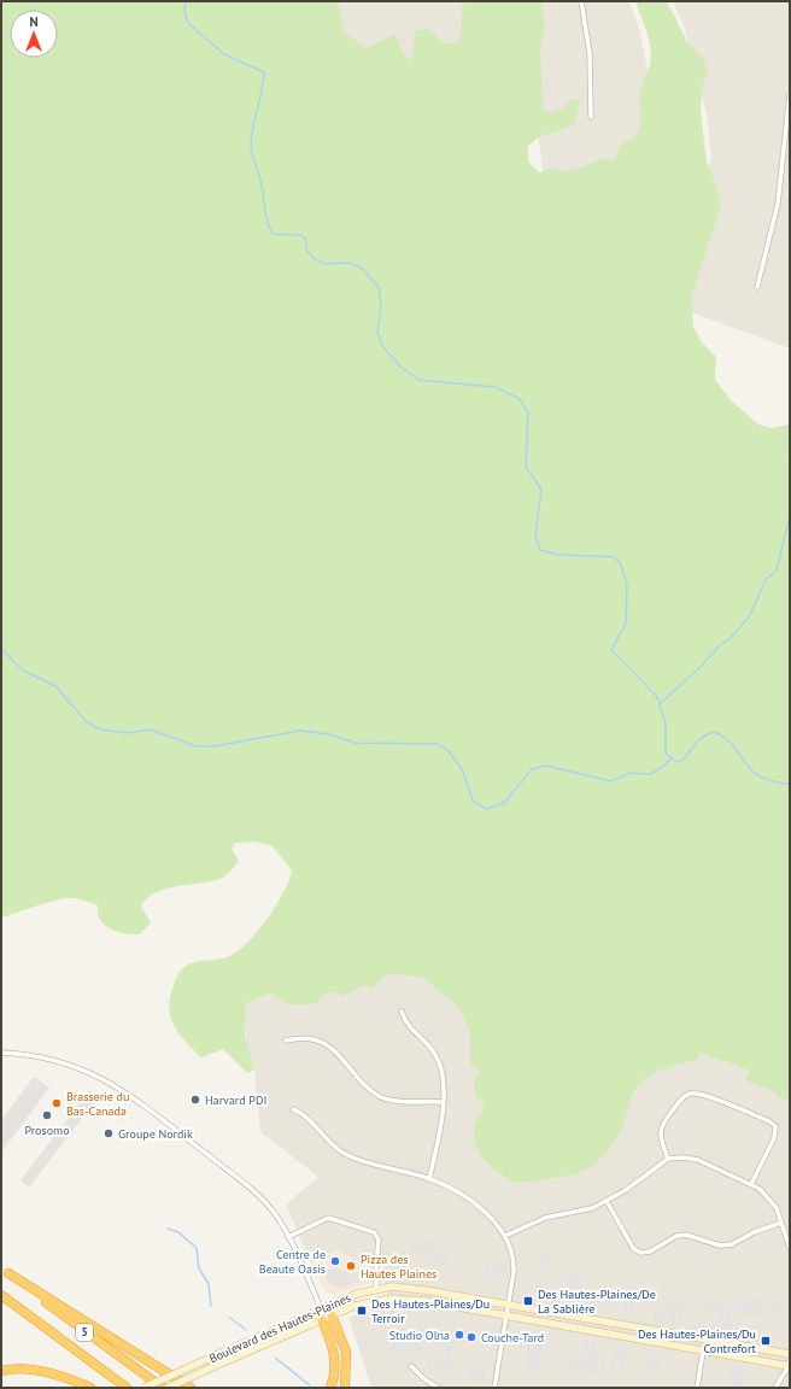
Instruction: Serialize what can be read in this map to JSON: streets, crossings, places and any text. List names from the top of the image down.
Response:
{
  "streets": {
    "highway": ["5"],
    "street": ["Boulevard des Hautes-Plaines"]
  },
  "places": {
    "other": [
      "Harvard PDI",
      "Brasserie du Bas-Canada",
      "Prosomo",
      "Groupe Nordik",
      "Centre de Beaute Oasis",
      "Pizza des Hautes Plaines",
      "Studio Olna",
      "Couche-Tard"
    ],
    "transit": ["Des Hautes-Plaines/De La Sablière", "Des Hautes-Plaines/Du Terroir", "Des Hautes-Plaines/Du Contrefort"]
  },
  "north": "top"
}
